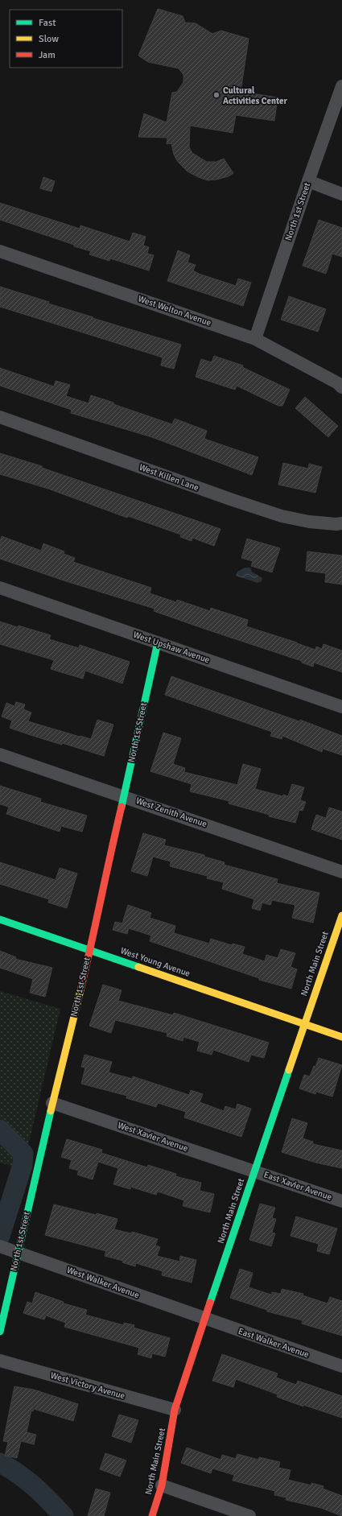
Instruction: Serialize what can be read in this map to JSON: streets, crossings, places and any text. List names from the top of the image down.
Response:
{
  "streets": {
    "street": [
      "North 1st Street",
      "West Welton Avenue",
      "West Killen Lane",
      "West Upshaw Avenue",
      "West Zenith Avenue",
      "West Young Avenue",
      "North Main Street",
      "West Xavier Avenue",
      "East Xavier Avenue",
      "West Walker Avenue",
      "East Walker Avenue",
      "West Victory Avenue"
    ]
  },
  "crossings": [
    ["North 1st Street", "West Welton Avenue"],
    ["North 1st Street", "West Upshaw Avenue"],
    ["North 1st Street", "West Zenith Avenue"],
    ["North 1st Street", "West Young Avenue"],
    ["North 1st Street", "West Xavier Avenue"],
    ["North 1st Street", "West Walker Avenue"],
    ["West Young Avenue", "North Main Street"],
    ["North Main Street", "West Xavier Avenue"],
    ["North Main Street", "East Xavier Avenue"],
    ["North Main Street", "West Walker Avenue"],
    ["North Main Street", "East Walker Avenue"],
    ["North Main Street", "West Victory Avenue"],
    ["West Xavier Avenue", "East Xavier Avenue"],
    ["West Walker Avenue", "East Walker Avenue"]
  ],
  "places": ["Cultural Activities Center"],
  "legend": ["Fast", "Slow", "Jam"]
}
